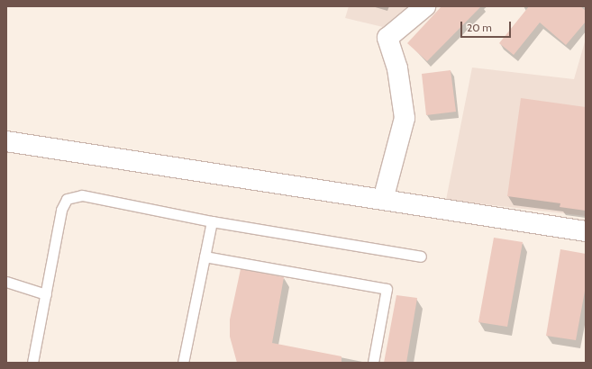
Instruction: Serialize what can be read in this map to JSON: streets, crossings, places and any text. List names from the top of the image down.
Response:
{
  "scale_bar": "20 m"
}
